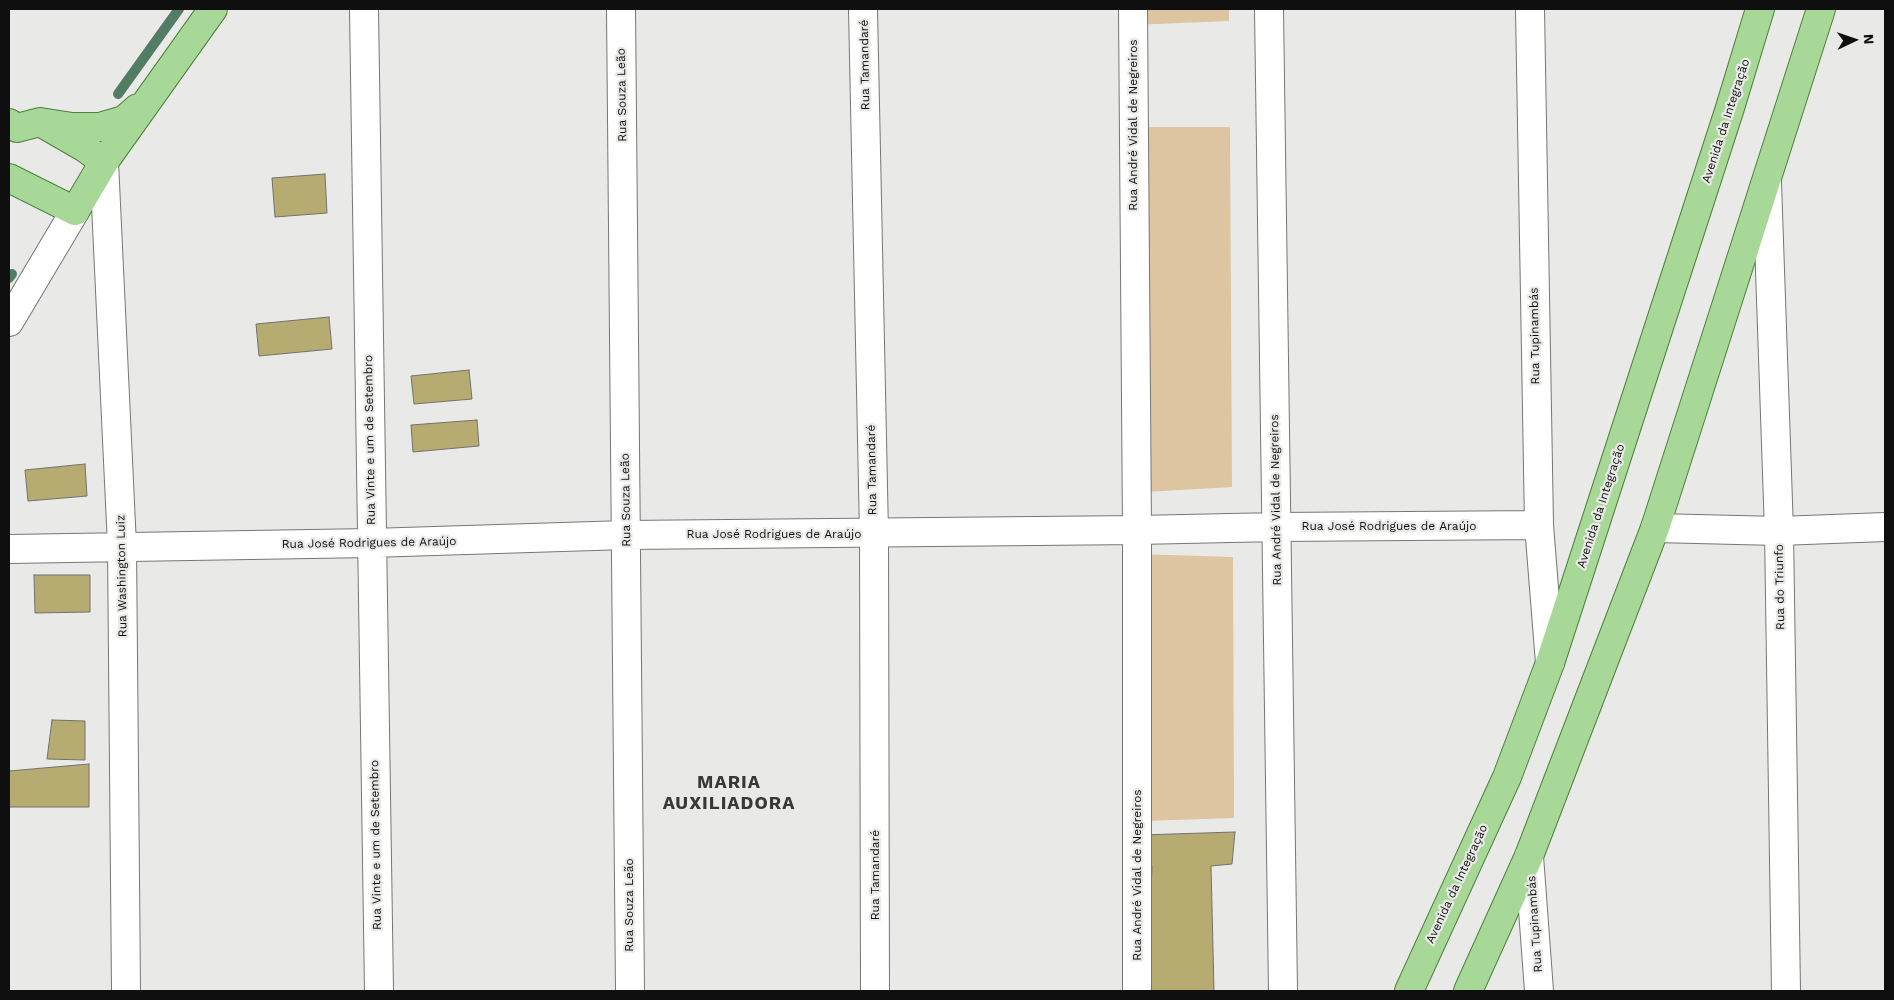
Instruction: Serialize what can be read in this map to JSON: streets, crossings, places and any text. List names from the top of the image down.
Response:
{
  "streets": {
    "main road": ["Avenida da Integração"],
    "street": [
      "Rua Tamandaré",
      "Rua Souza Leão",
      "Rua André Vidal de Negreiros",
      "Rua Tupinambás",
      "Rua Vinte e um de Setembro",
      "Rua José Rodrigues de Araújo",
      "Rua Washington Luiz",
      "Rua do Triunfo"
    ]
  },
  "crossings": [
    ["Rua Tamandaré", "Rua José Rodrigues de Araújo"],
    ["Rua Souza Leão", "Rua José Rodrigues de Araújo"],
    ["Avenida da Integração", "Rua Tupinambás"],
    ["Rua André Vidal de Negreiros", "Rua José Rodrigues de Araújo"],
    ["Rua Tupinambás", "Rua José Rodrigues de Araújo"],
    ["Rua Vinte e um de Setembro", "Rua José Rodrigues de Araújo"],
    ["Rua José Rodrigues de Araújo", "Rua Washington Luiz"]
  ],
  "districts": ["MARIA AUXILIADORA"],
  "north": "right"
}
